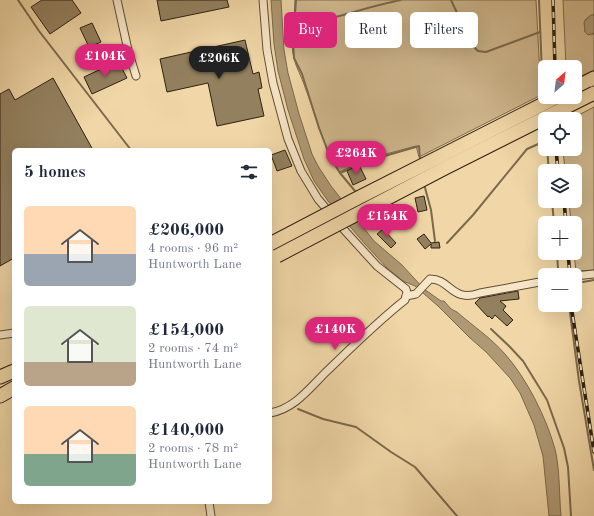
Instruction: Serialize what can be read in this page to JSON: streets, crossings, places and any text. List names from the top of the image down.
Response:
{
  "north": "top right",
  "page": {
    "chip": ["Buy", "Rent", "Filters"],
    "price": [
      "£104K",
      "£206K",
      "£264K",
      "£154K",
      "£140K"
    ],
    "map_buttons": ["+", "−"],
    "heading": "5 homes",
    "list": [
      {
        "name": "£206,000",
        "note": "4 rooms · 96 m² · Huntworth Lane"
      },
      {
        "name": "£154,000",
        "note": "2 rooms · 74 m² · Huntworth Lane"
      },
      {
        "name": "£140,000",
        "note": "2 rooms · 78 m² · Huntworth Lane"
      }
    ]
  }
}
